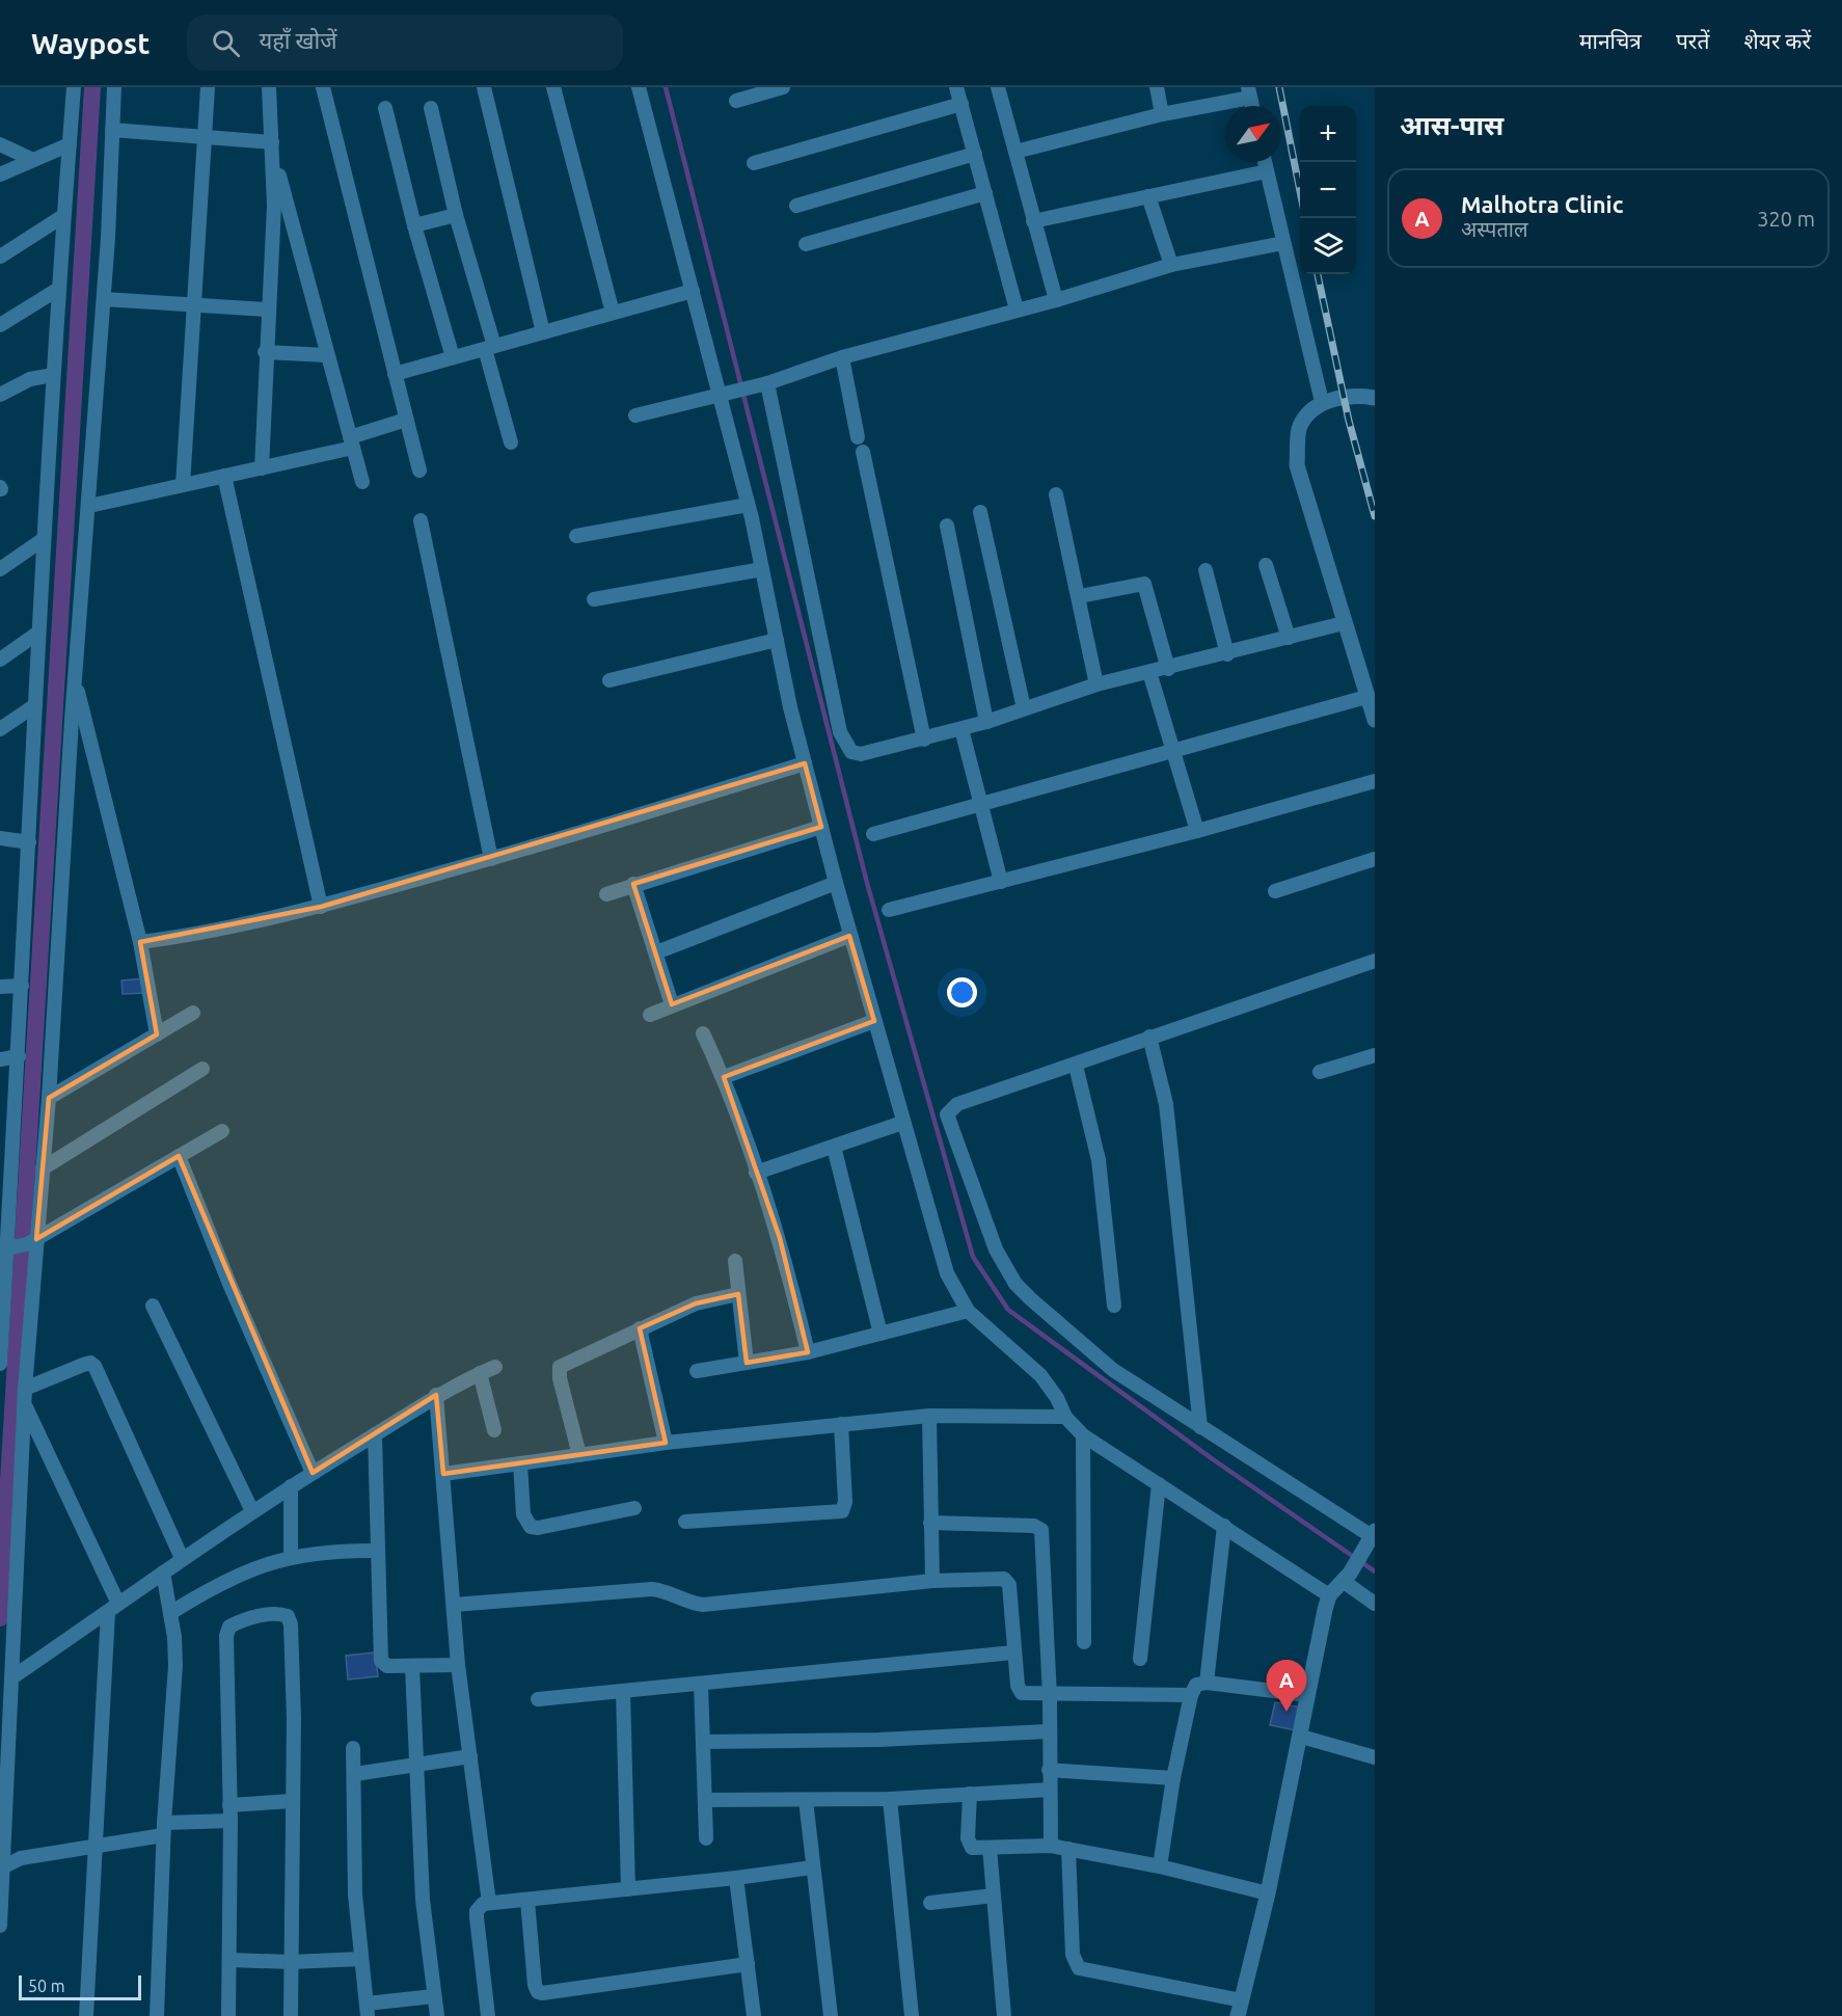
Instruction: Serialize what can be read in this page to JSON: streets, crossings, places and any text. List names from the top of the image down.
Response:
{
  "scale_bar": "50 m",
  "north": "top right",
  "page": {
    "header": "Waypost",
    "search": "यहाँ खोजें",
    "nav": ["मानचित्र", "परतें", "शेयर करें"],
    "heading": "आस-पास",
    "map_buttons": ["+", "−"],
    "list": [
      {
        "mark": "A",
        "name": "Malhotra Clinic",
        "note": "अस्पताल",
        "value": "320 m"
      }
    ],
    "pins": "A",
    "scale": "50 m"
  }
}
